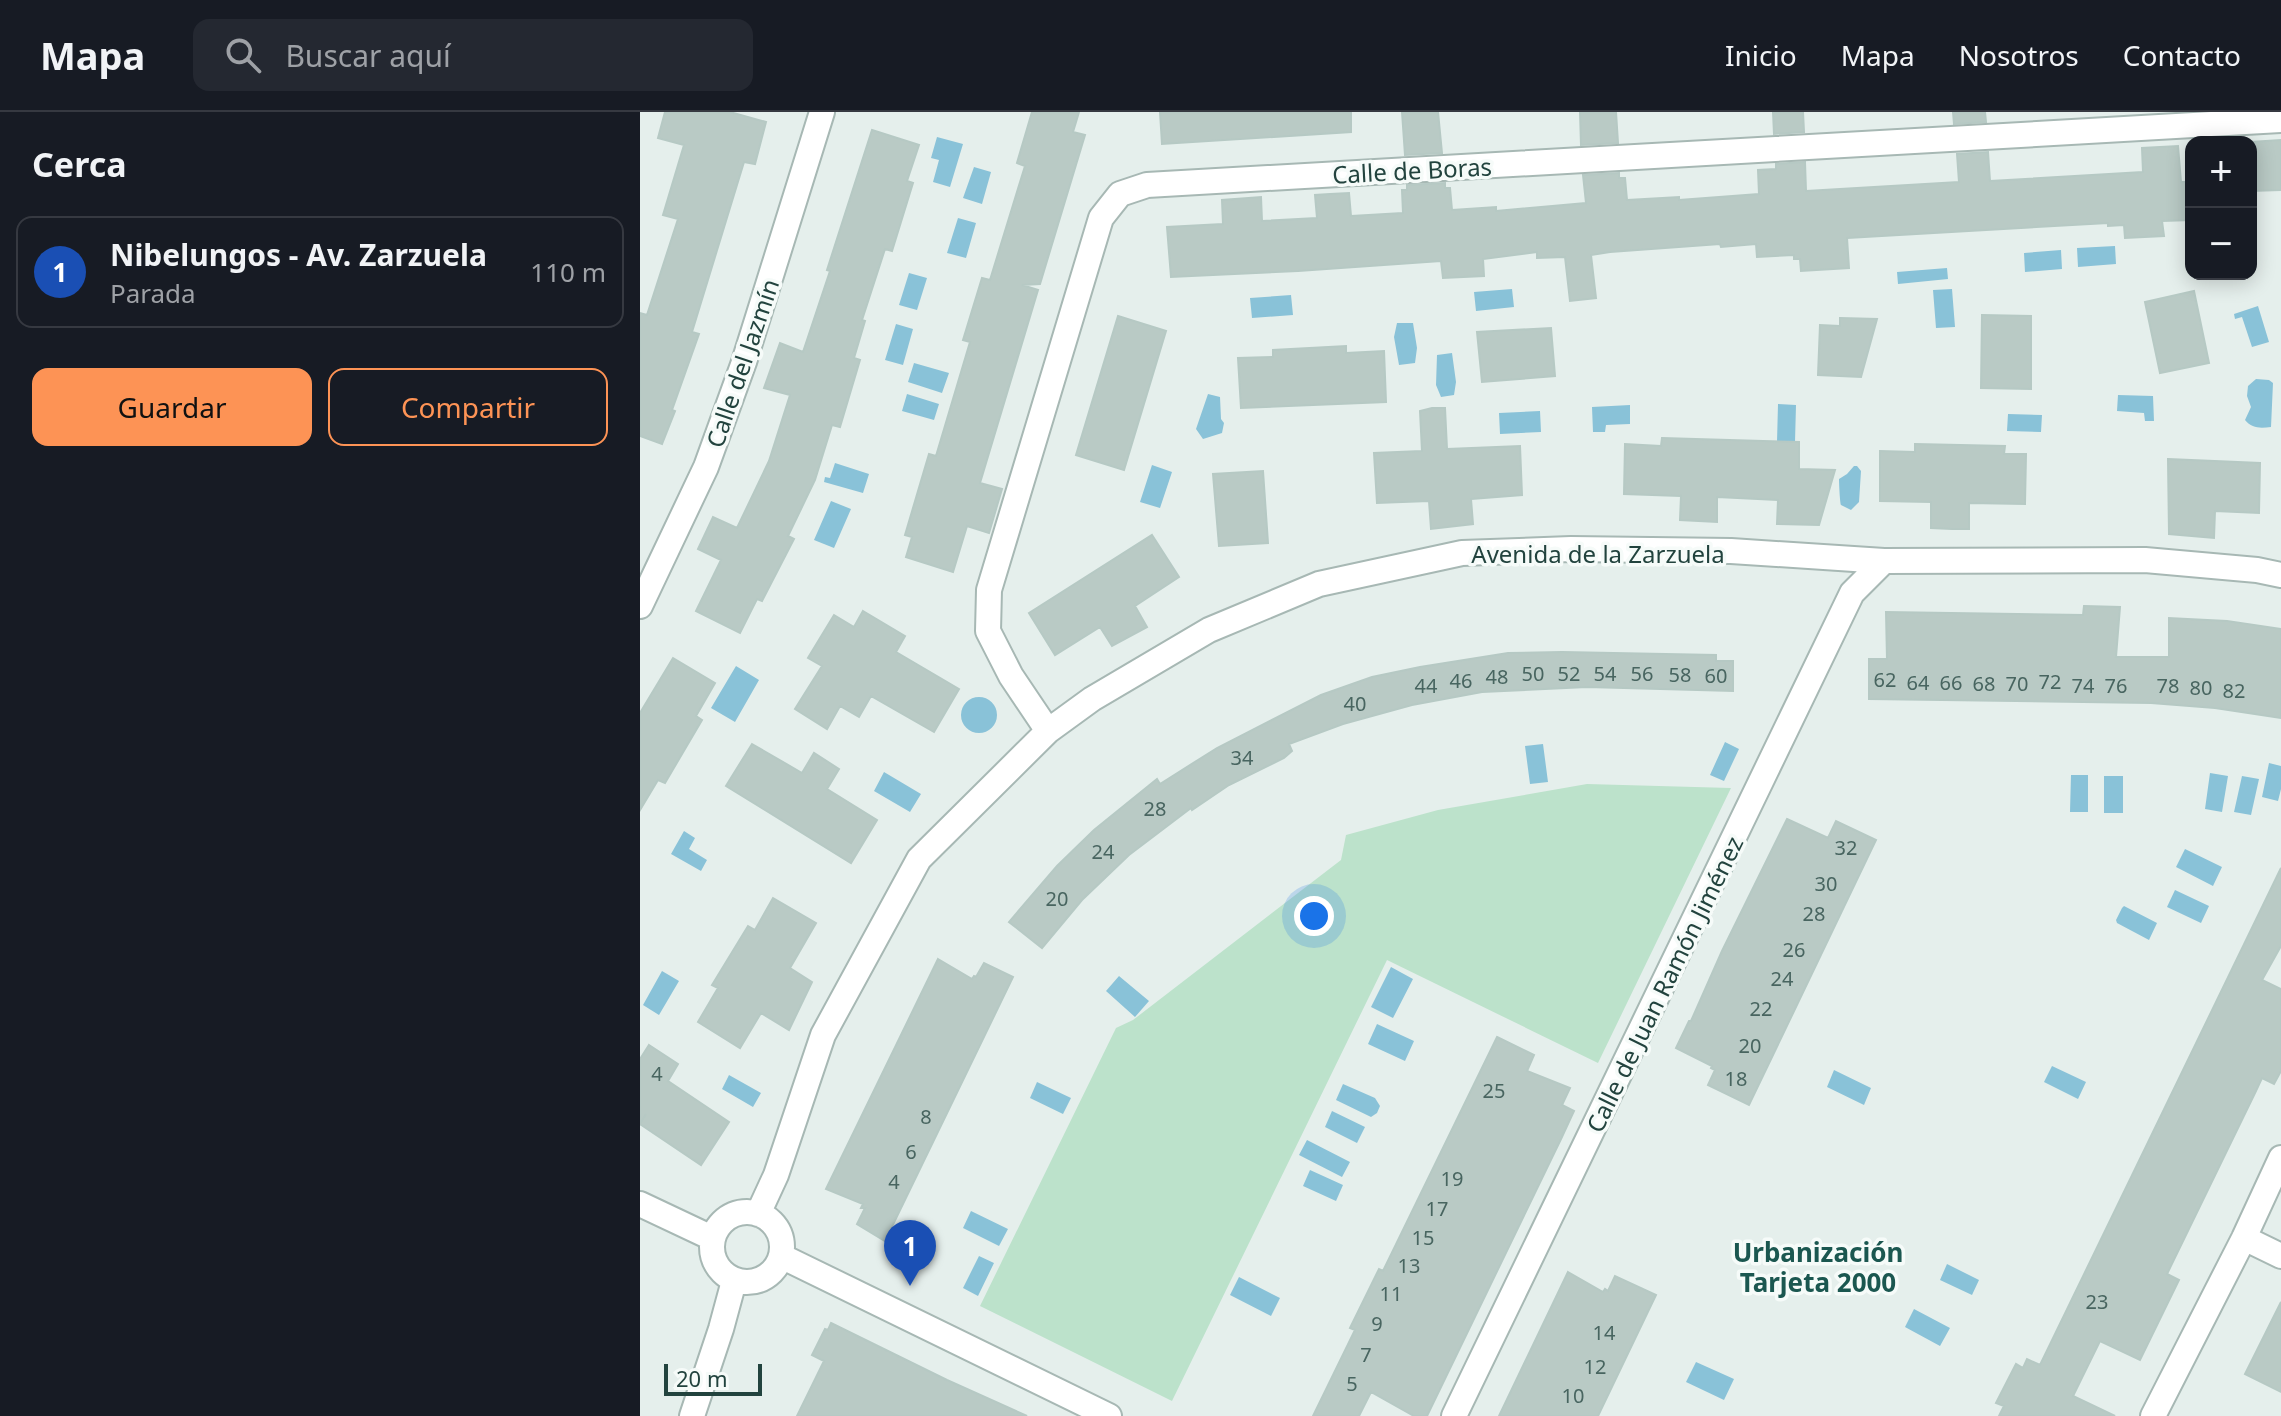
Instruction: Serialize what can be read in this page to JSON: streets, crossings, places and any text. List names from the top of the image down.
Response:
{
  "streets": {
    "street": [
      "Calle de Boras",
      "Calle del Jazmín",
      "Avenida de la Zarzuela",
      "Calle de Juan Ramón Jiménez"
    ]
  },
  "crossings": [
    ["Calle de Boras", "Avenida de la Zarzuela"],
    ["Avenida de la Zarzuela", "Calle de Juan Ramón Jiménez"]
  ],
  "districts": ["Urbanización Tarjeta 2000"],
  "house_numbers": [
    "50",
    "52",
    "54",
    "56",
    "58",
    "60",
    "48",
    "62",
    "46",
    "72",
    "64",
    "66",
    "68",
    "70",
    "44",
    "74",
    "76",
    "78",
    "80",
    "82",
    "40",
    "34",
    "28",
    "32",
    "24",
    "30",
    "20",
    "28",
    "26",
    "24",
    "22",
    "20",
    "4",
    "18",
    "25",
    "8",
    "6",
    "19",
    "4",
    "17",
    "15",
    "13",
    "11",
    "23",
    "9",
    "14",
    "7",
    "12",
    "5",
    "10"
  ],
  "scale_bar": "20 m",
  "page": {
    "header": "Mapa",
    "search": "Buscar aquí",
    "nav": [
      "Inicio",
      "Mapa",
      "Nosotros",
      "Contacto"
    ],
    "heading": "Cerca",
    "map_buttons": ["+", "−"],
    "list": [
      {
        "mark": "1",
        "name": "Nibelungos - Av. Zarzuela",
        "note": "Parada",
        "value": "110 m"
      }
    ],
    "buttons": ["Guardar", "Compartir"],
    "pins": "1",
    "scale": "20 m"
  }
}
